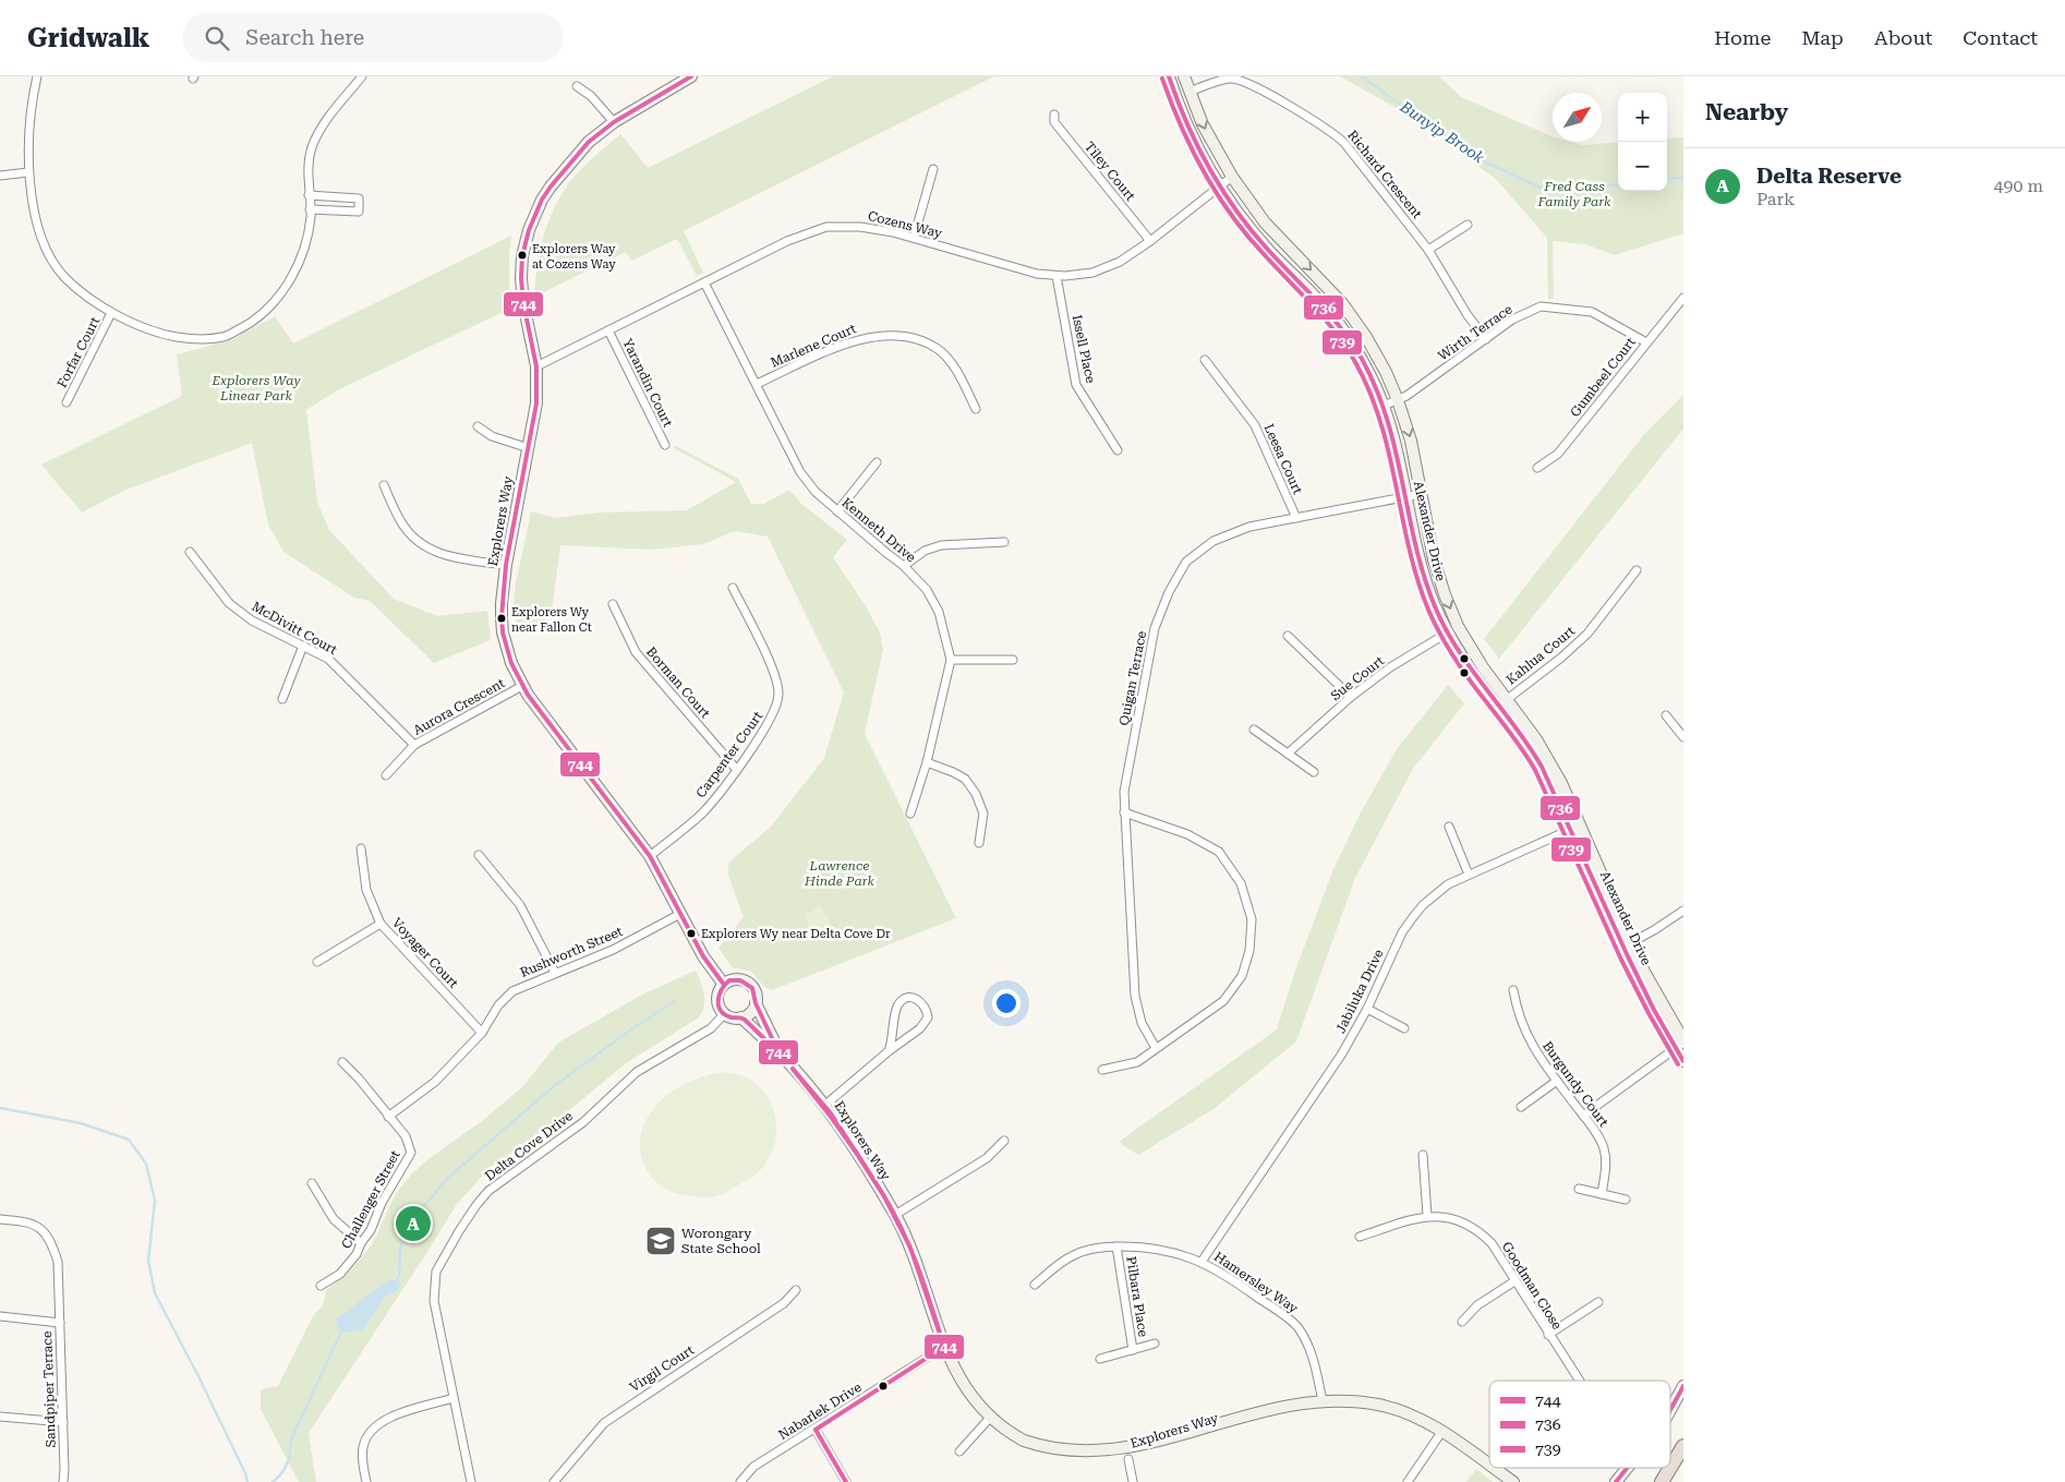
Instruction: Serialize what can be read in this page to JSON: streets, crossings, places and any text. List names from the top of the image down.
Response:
{
  "streets": {
    "street": [
      "Tiley Court",
      "Richard Crescent",
      "Cozens Way",
      "Wirth Terrace",
      "Marlene Court",
      "Issell Place",
      "Forfar Court",
      "Gumbeel Court",
      "Yarandin Court",
      "Leesa Court",
      "Explorers Way",
      "Kenneth Drive",
      "Alexander Drive",
      "McDivitt Court",
      "Kahlua Court",
      "Quigan Terrace",
      "Sue Court",
      "Borman Court",
      "Aurora Crescent",
      "Carpenter Court",
      "Rushworth Street",
      "Voyager Court",
      "Jabiluka Drive",
      "Burgundy Court",
      "Delta Cove Drive",
      "Challenger Street",
      "Hamersley Way",
      "Goodman Close",
      "Pilbara Place",
      "Virgil Court",
      "Sandpiper Terrace",
      "Nabarlek Drive"
    ]
  },
  "crossings": [
    ["Tiley Court", "Cozens Way"],
    ["Richard Crescent", "Wirth Terrace"],
    ["Richard Crescent", "Alexander Drive"],
    ["Cozens Way", "Issell Place"],
    ["Cozens Way", "Yarandin Court"],
    ["Cozens Way", "Explorers Way"],
    ["Cozens Way", "Kenneth Drive"],
    ["Cozens Way", "Alexander Drive"],
    ["Wirth Terrace", "Gumbeel Court"],
    ["Wirth Terrace", "Alexander Drive"],
    ["Marlene Court", "Kenneth Drive"],
    ["Leesa Court", "Quigan Terrace"],
    ["Explorers Way", "Aurora Crescent"],
    ["Explorers Way", "Carpenter Court"],
    ["Explorers Way", "Rushworth Street"],
    ["Explorers Way", "Delta Cove Drive"],
    ["Explorers Way", "Hamersley Way"],
    ["Explorers Way", "Nabarlek Drive"],
    ["Alexander Drive", "Kahlua Court"],
    ["Alexander Drive", "Quigan Terrace"],
    ["Alexander Drive", "Sue Court"],
    ["Alexander Drive", "Jabiluka Drive"],
    ["McDivitt Court", "Aurora Crescent"],
    ["Borman Court", "Carpenter Court"],
    ["Rushworth Street", "Voyager Court"],
    ["Rushworth Street", "Challenger Street"],
    ["Jabiluka Drive", "Hamersley Way"],
    ["Hamersley Way", "Pilbara Place"]
  ],
  "water": ["Bunyip Brook"],
  "parks": ["Fred Cass Family Park", "Explorers Way Linear Park", "Lawrence Hinde Park"],
  "places": {
    "other": ["Explorers Way at Cozens Way", "Explorers Wy near Fallon Ct", "Explorers Wy near Delta Cove Dr"],
    "school or university": ["Worongary State School"]
  },
  "lines": ["transit line 744", "transit line 736", "transit line 739"],
  "legend": ["744", "736", "739"],
  "north": "top right",
  "page": {
    "header": "Gridwalk",
    "search": "Search here",
    "nav": [
      "Home",
      "Map",
      "About",
      "Contact"
    ],
    "heading": "Nearby",
    "map_buttons": ["+", "−"],
    "list": [
      {
        "mark": "A",
        "name": "Delta Reserve",
        "note": "Park",
        "value": "490 m"
      }
    ],
    "pins": "A"
  }
}
